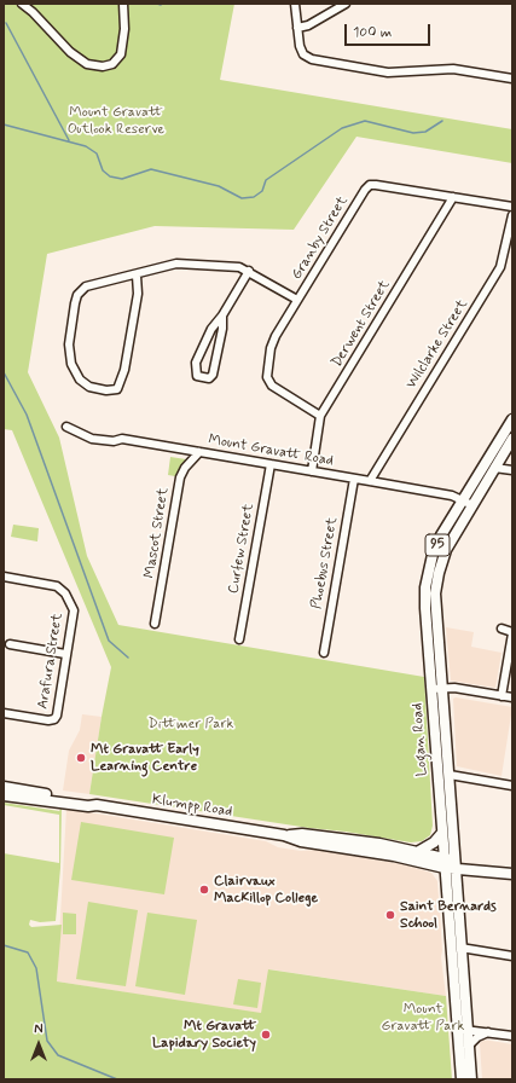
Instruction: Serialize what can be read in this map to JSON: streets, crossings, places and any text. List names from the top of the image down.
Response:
{
  "streets": {
    "main road": ["95", "Logan Road", "Klumpp Road"],
    "street": [
      "Granby Street",
      "Derwent Street",
      "Wilclarke Street",
      "Mount Gravatt Road",
      "Mascot Street",
      "Curfew Street",
      "Phoebus Street",
      "Arafura Street"
    ]
  },
  "crossings": [
    ["Granby Street", "Derwent Street"],
    ["Derwent Street", "Mount Gravatt Road"],
    ["Wilclarke Street", "Mount Gravatt Road"],
    ["Mount Gravatt Road", "Mascot Street"],
    ["Mount Gravatt Road", "Curfew Street"],
    ["Mount Gravatt Road", "Phoebus Street"],
    ["Mount Gravatt Road", "Logan Road"],
    ["Logan Road", "Klumpp Road"]
  ],
  "parks": ["Mount Gravatt Outlook Reserve", "Dittmer Park", "Mount Gravatt Park"],
  "places": [
    "Mt Gravatt Early Learning Centre",
    "Clairvaux MacKillop College",
    "Saint Bernards School",
    "Mt Gravatt Lapidary Society"
  ],
  "scale_bar": "100 m",
  "north": "top"
}
